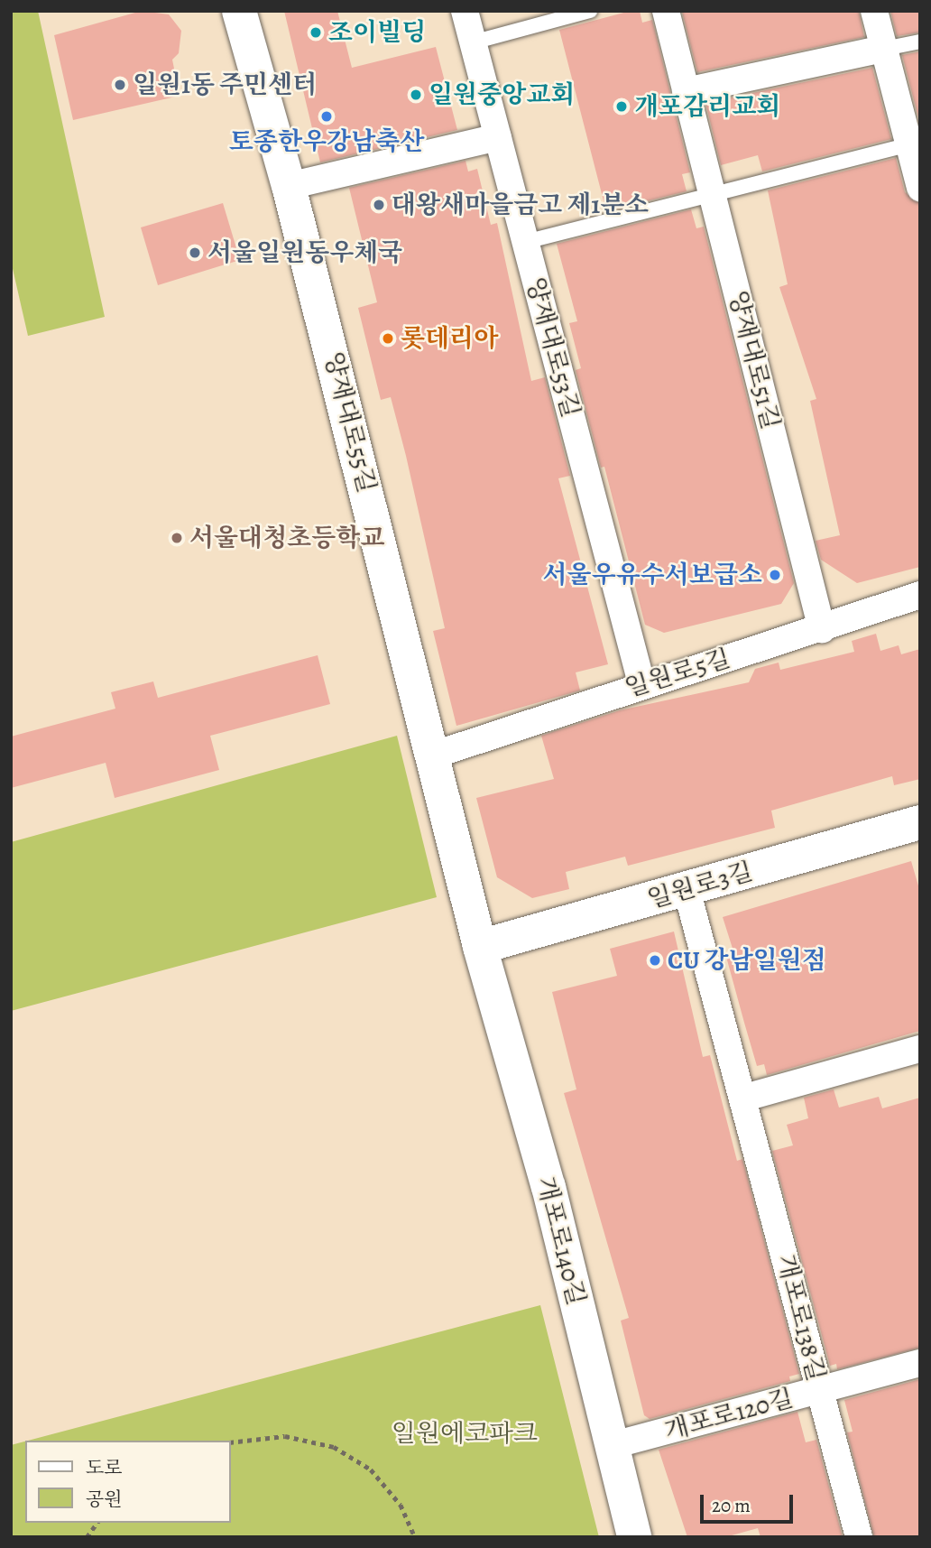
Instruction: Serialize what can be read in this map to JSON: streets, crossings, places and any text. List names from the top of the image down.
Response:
{
  "streets": {
    "street": [
      "양재대로53길",
      "양재대로51길",
      "양재대로55길",
      "일원로5길",
      "일원로3길",
      "개포로140길",
      "개포로138길",
      "개포로120길"
    ]
  },
  "crossings": [
    ["양재대로53길", "일원로5길"],
    ["양재대로51길", "일원로5길"],
    ["양재대로55길", "일원로5길"],
    ["양재대로55길", "일원로3길"],
    ["양재대로55길", "개포로140길"],
    ["일원로3길", "개포로140길"],
    ["일원로3길", "개포로138길"],
    ["개포로140길", "개포로120길"],
    ["개포로138길", "개포로120길"]
  ],
  "parks": ["일원에코파크"],
  "places": [
    "조이빌딩",
    "일원1동 주민센터",
    "일원중앙교회",
    "개포감리교회",
    "토종한우강남축산",
    "대왕새마을금고 제1분소",
    "서울일원동우체국",
    "롯데리아",
    "서울대청초등학교",
    "서울우유수서보급소",
    "CU 강남일원점"
  ],
  "legend": ["도로", "공원"],
  "scale_bar": "20 m"
}
